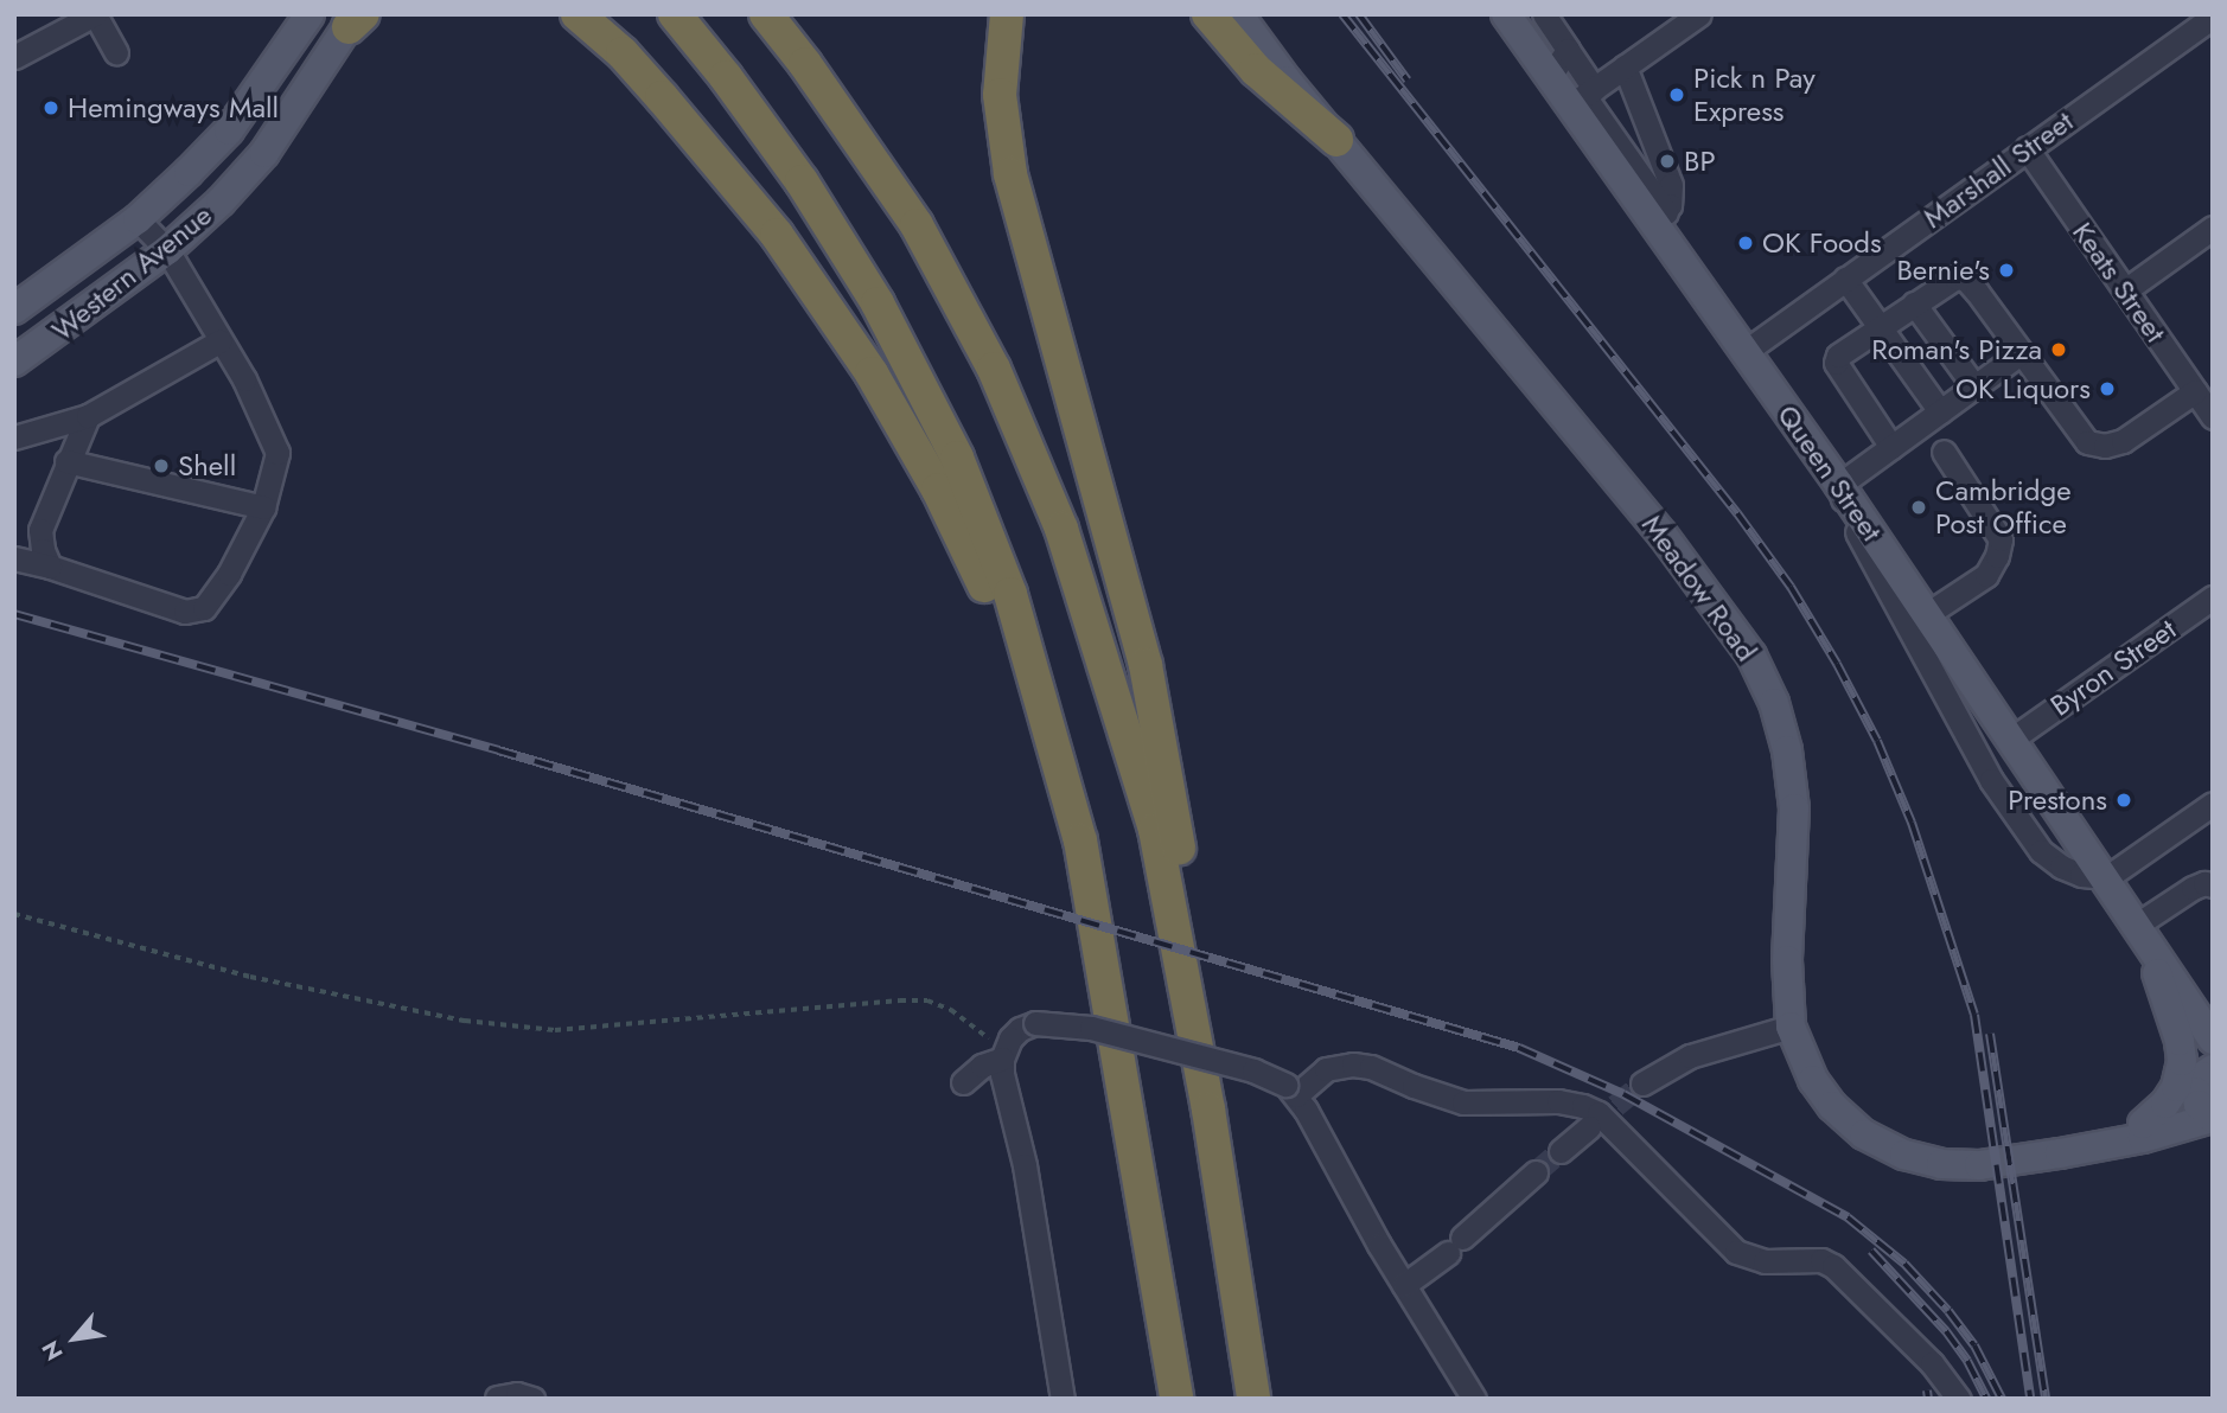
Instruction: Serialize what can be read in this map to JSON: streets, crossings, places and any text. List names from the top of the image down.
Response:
{
  "streets": {
    "main road": ["Western Avenue", "Queen Street", "Meadow Road"],
    "street": ["Marshall Street", "Keats Street", "Byron Street"]
  },
  "crossings": [
    ["Marshall Street", "Keats Street"],
    ["Marshall Street", "Queen Street"],
    ["Queen Street", "Meadow Road"],
    ["Queen Street", "Byron Street"]
  ],
  "places": [
    "Pick n Pay Express",
    "Hemingways Mall",
    "BP",
    "OK Foods",
    "Bernie's",
    "Roman's Pizza",
    "OK Liquors",
    "Shell",
    "Cambridge Post Office",
    "Prestons"
  ],
  "north": "bottom left"
}
